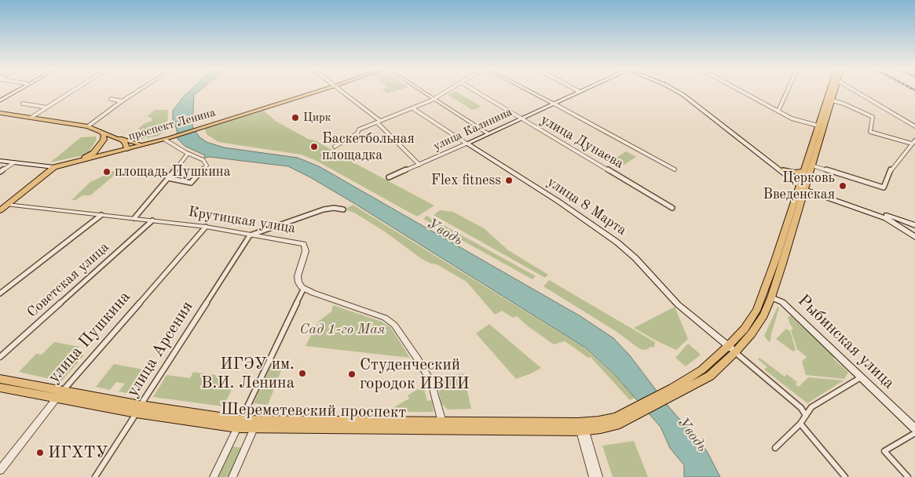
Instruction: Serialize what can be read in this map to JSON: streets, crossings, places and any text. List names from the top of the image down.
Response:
{
  "streets": {
    "main road": [
      "проспект Ленина",
      "улица Калинина",
      "улица 8 Марта",
      "Рыбинская улица",
      "Шереметевский проспект"
    ],
    "street": [
      "улица Дунаева",
      "Крутицкая улица",
      "Советская улица",
      "улица Пушкина",
      "улица Арсения"
    ]
  },
  "crossings": [
    ["проспект Ленина", "Крутицкая улица"],
    ["улица Калинина", "улица Дунаева"],
    ["улица Калинина", "улица 8 Марта"],
    ["Крутицкая улица", "Советская улица"],
    ["Крутицкая улица", "улица Пушкина"],
    ["Крутицкая улица", "улица Арсения"],
    ["улица Пушкина", "Шереметевский проспект"],
    ["улица Арсения", "Шереметевский проспект"]
  ],
  "water": ["Уводь"],
  "parks": ["Сад 1-го Мая"],
  "places": [
    "Цирк",
    "Баскетбольная площадка",
    "площадь Пушкина",
    "Flex fitness",
    "Церковь Введенская",
    "ИГЭУ им. В.И. Ленина",
    "Студенческий городок ИВПИ",
    "ИГХТУ"
  ]
}
